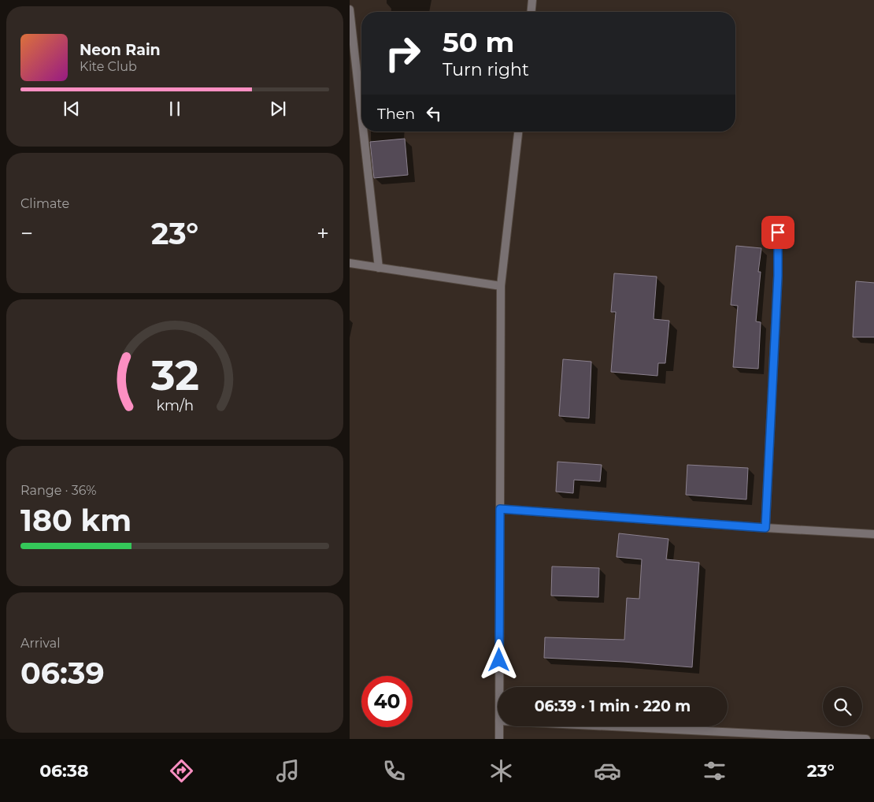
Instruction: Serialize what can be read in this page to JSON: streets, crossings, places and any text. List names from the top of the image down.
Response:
{
  "page": {
    "turn": ["50 m", "Turn right"],
    "song": ["Neon Rain", "Kite Club"],
    "then": "Then",
    "tile": [
      "Climate",
      ["Range · 36%", "180 km"],
      ["Arrival", "06:39"]
    ],
    "heat": ["−", "23°", "+"],
    "limit": "40",
    "trip": "06:39 · 1 min · 220 m",
    "tabs": ["06:38", "23°"],
    "gauge": ["32", "km/h"]
  }
}
